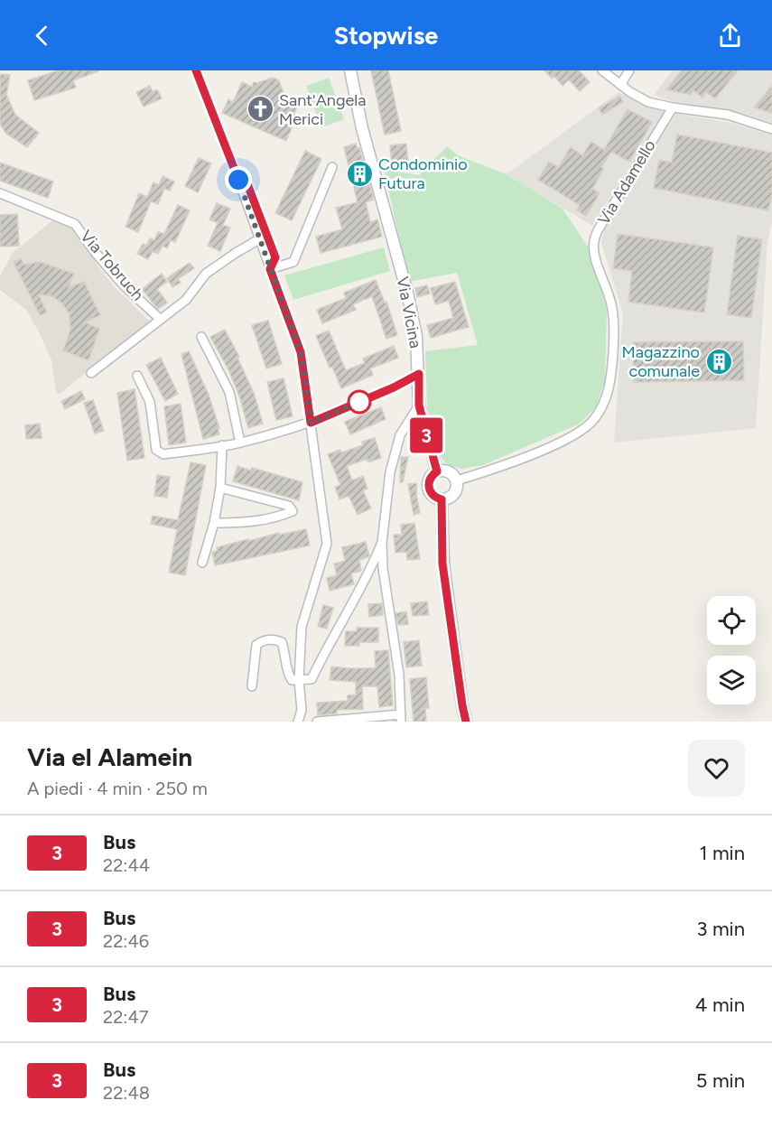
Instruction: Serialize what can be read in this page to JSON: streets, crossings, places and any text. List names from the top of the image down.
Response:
{
  "streets": {
    "street": ["Via Adamello", "Via Tobruch", "Via Vicina"]
  },
  "crossings": [
    ["Via Adamello", "Via Vicina"]
  ],
  "places": {
    "church": ["Sant'Angela Merici"],
    "building": ["Condominio Futura", "Magazzino comunale"]
  },
  "lines": ["bus line 3"],
  "page": {
    "header": "Stopwise",
    "on_map": "3",
    "heading": ["Via el Alamein", "A piedi · 4 min · 250 m"],
    "list": [
      {
        "mark": "3",
        "name": "Bus",
        "note": "22:44",
        "value": "1 min"
      },
      {
        "mark": "3",
        "name": "Bus",
        "note": "22:46",
        "value": "3 min"
      },
      {
        "mark": "3",
        "name": "Bus",
        "note": "22:47",
        "value": "4 min"
      },
      {
        "mark": "3",
        "name": "Bus",
        "note": "22:48",
        "value": "5 min"
      }
    ]
  }
}
